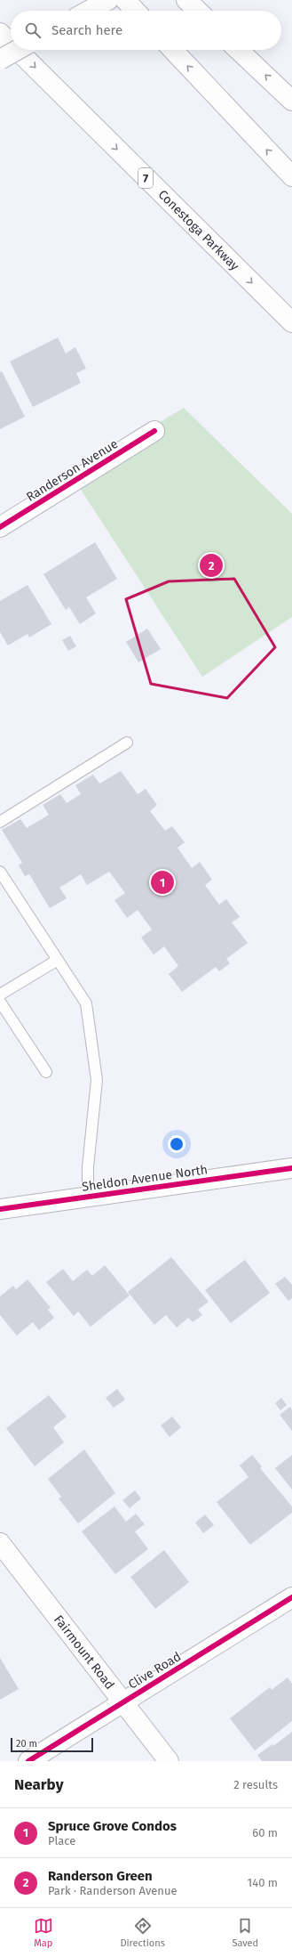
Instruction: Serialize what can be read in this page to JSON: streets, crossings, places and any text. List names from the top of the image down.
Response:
{
  "streets": {
    "main road": [
      "7",
      "Conestoga Parkway",
      "Randerson Avenue",
      "Sheldon Avenue North",
      "Fairmount Road",
      "Clive Road"
    ]
  },
  "crossings": [
    ["Fairmount Road", "Clive Road"]
  ],
  "scale_bar": "20 m",
  "page": {
    "search": "Search here",
    "pins": ["2", "1"],
    "scale": "20 m",
    "heading": ["Nearby", "2 results"],
    "list": [
      {
        "mark": "1",
        "name": "Spruce Grove Condos",
        "note": "Place",
        "value": "60 m"
      },
      {
        "mark": "2",
        "name": "Randerson Green",
        "note": "Park · Randerson Avenue",
        "value": "140 m"
      }
    ],
    "nav": ["Map", "Directions", "Saved"]
  }
}
